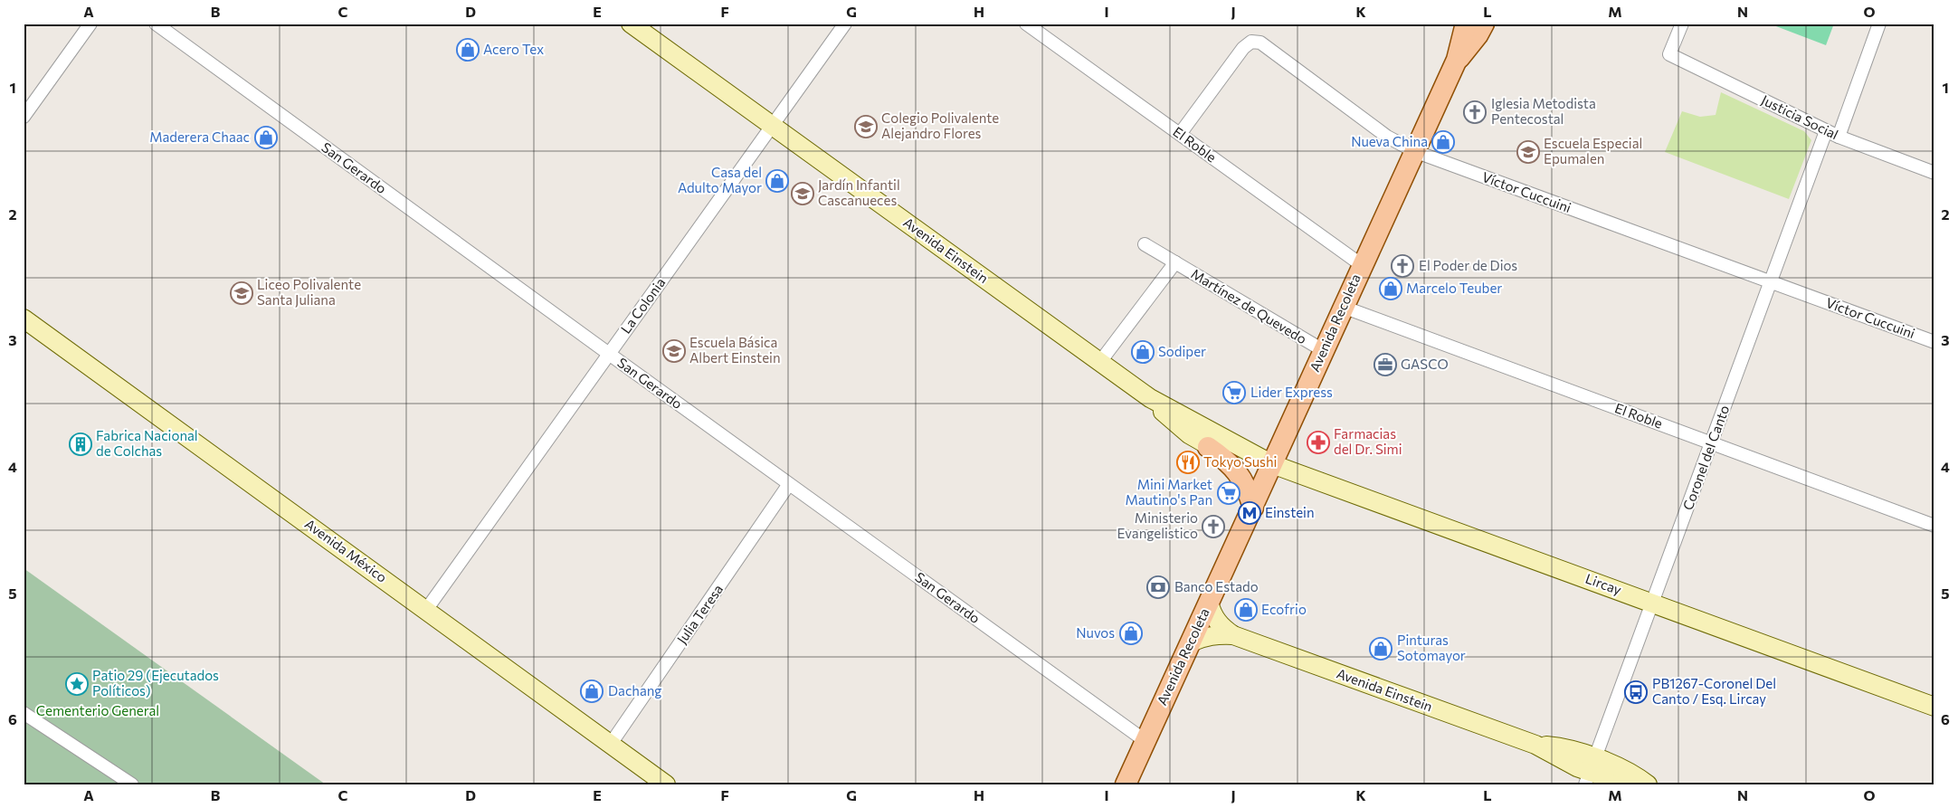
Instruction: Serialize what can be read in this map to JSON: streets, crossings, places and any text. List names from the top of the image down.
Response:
{
  "streets": {
    "main road": [
      "Avenida Einstein",
      "Avenida Recoleta",
      "Avenida México",
      "Lircay"
    ],
    "street": [
      "Justicia Social",
      "El Roble",
      "San Gerardo",
      "Víctor Cuccuini",
      "La Colonia",
      "Martínez de Quevedo",
      "Coronel del Canto",
      "Julia Teresa"
    ]
  },
  "crossings": [
    ["Justicia Social", "Coronel del Canto"],
    ["El Roble", "Víctor Cuccuini"],
    ["El Roble", "Avenida Recoleta"],
    ["El Roble", "Coronel del Canto"],
    ["San Gerardo", "La Colonia"],
    ["San Gerardo", "Avenida Recoleta"],
    ["San Gerardo", "Julia Teresa"],
    ["Víctor Cuccuini", "Avenida Recoleta"],
    ["Víctor Cuccuini", "Coronel del Canto"],
    ["Avenida Einstein", "La Colonia"],
    ["Avenida Einstein", "Martínez de Quevedo"],
    ["Avenida Einstein", "Avenida Recoleta"],
    ["Avenida Einstein", "Coronel del Canto"],
    ["Avenida Einstein", "Lircay"],
    ["La Colonia", "Avenida México"],
    ["Martínez de Quevedo", "Avenida Recoleta"],
    ["Avenida Recoleta", "Lircay"],
    ["Coronel del Canto", "Lircay"],
    ["Avenida México", "Julia Teresa"]
  ],
  "parks": ["Cementerio General"],
  "places": {
    "shop": [
      "Acero Tex",
      "Maderera Chaac",
      "Nueva China",
      "Casa del Adulto Mayor",
      "Marcelo Teuber",
      "Sodiper",
      "Ecofrio",
      "Nuvos",
      "Pinturas Sotomayor",
      "Dachang"
    ],
    "church": ["Iglesia Metodista Pentecostal", "El Poder de Dios", "Ministerio Evangelistico"],
    "school or university": [
      "Colegio Polivalente Alejandro Flores",
      "Escuela Especial Epumalen",
      "Jardín Infantil Cascanueces",
      "Liceo Polivalente Santa Juliana",
      "Escuela Básica Albert Einstein"
    ],
    "office": ["GASCO"],
    "supermarket": ["Lider Express", "Mini Market Mautino's Pan"],
    "pharmacy": ["Farmacias del Dr. Simi"],
    "building": ["Fabrica Nacional de Colchas"],
    "restaurant": ["Tokyo Sushi"],
    "metro station": ["Einstein"],
    "bank": ["Banco Estado"],
    "place": ["Patio 29 (Ejecutados Políticos)"],
    "bus stop": ["PB1267-Coronel Del Canto / Esq. Lircay"]
  },
  "grid": {
    "columns": [
      "A",
      "B",
      "C",
      "D",
      "E",
      "F",
      "G",
      "H",
      "I",
      "J",
      "K",
      "L",
      "M",
      "N",
      "O"
    ],
    "rows": [
      "1",
      "2",
      "3",
      "4",
      "5",
      "6"
    ]
  }
}
